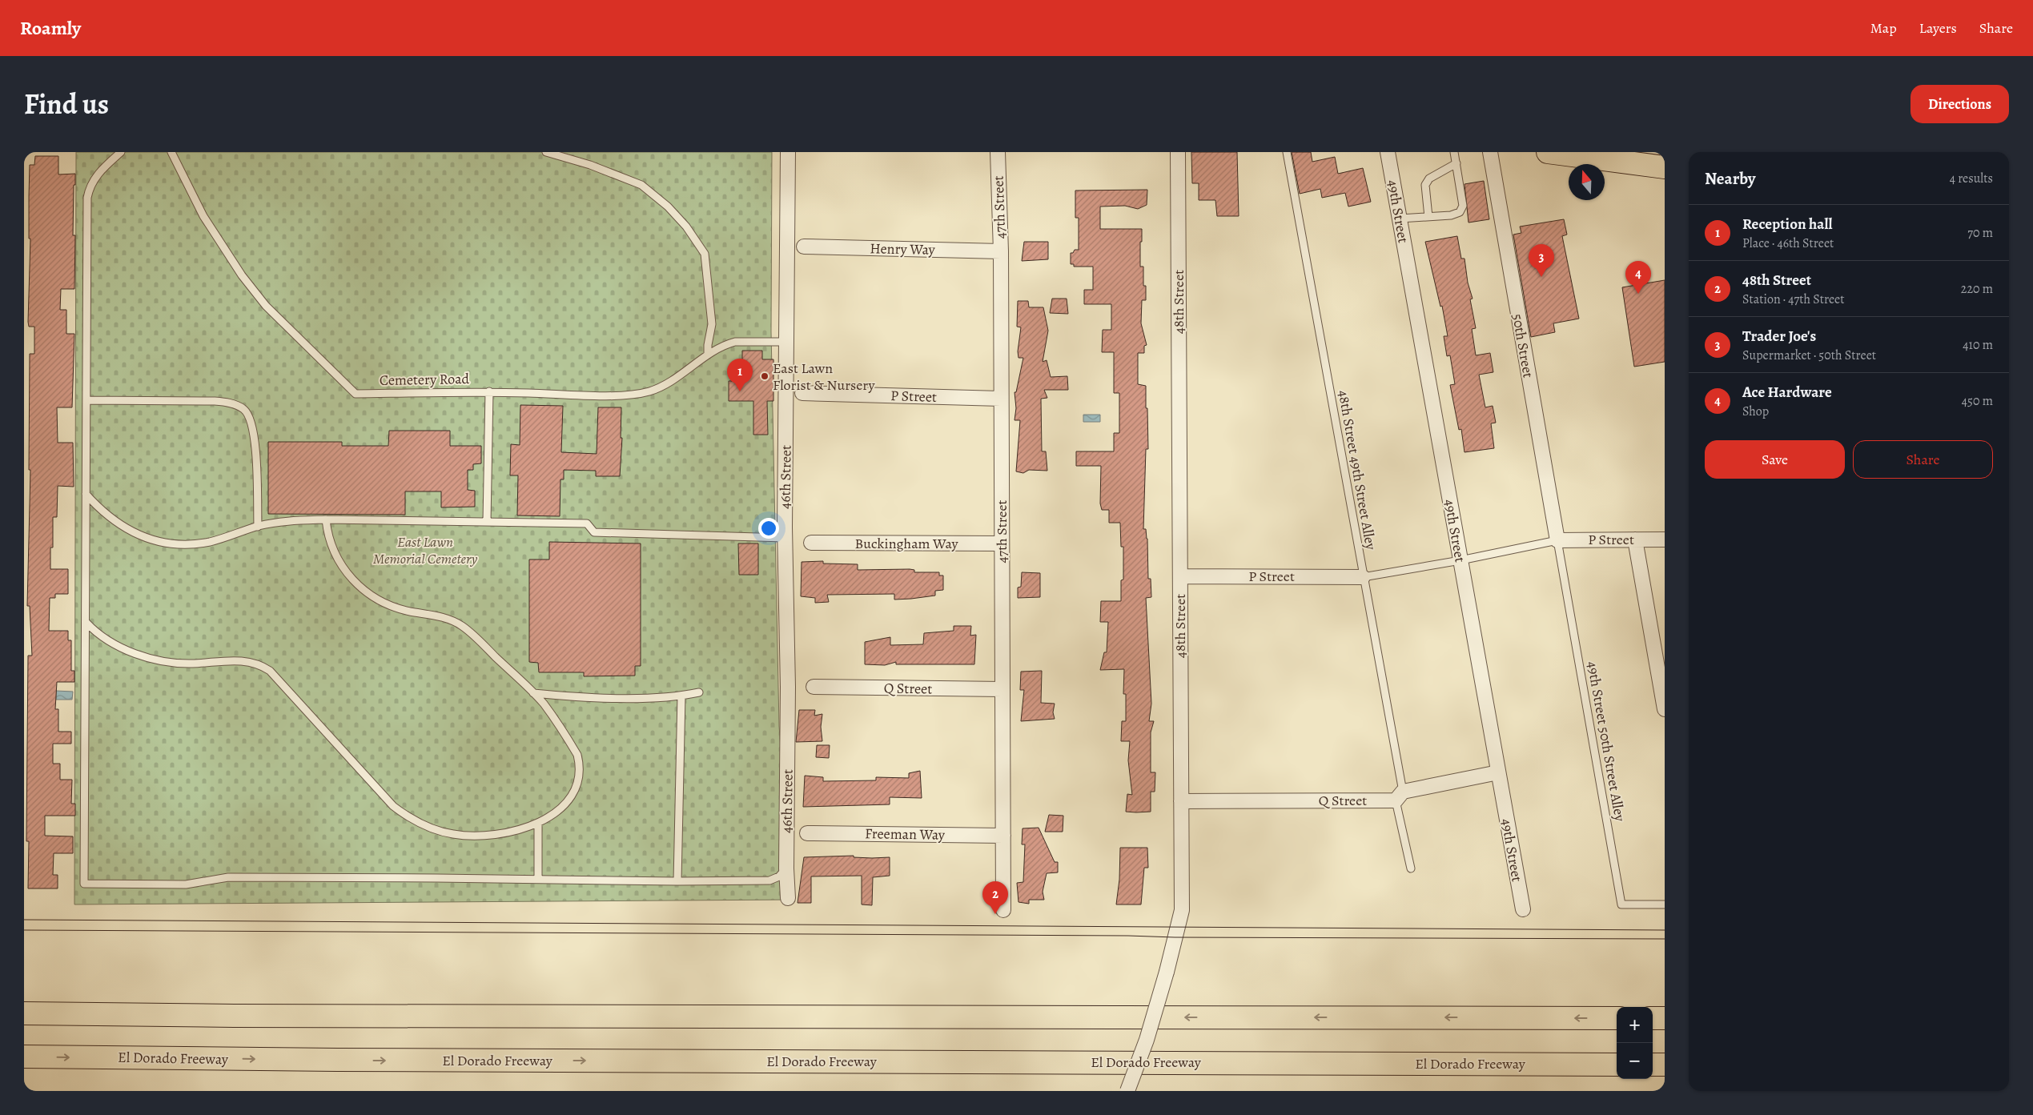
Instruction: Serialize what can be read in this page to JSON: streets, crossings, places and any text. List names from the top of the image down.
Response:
{
  "streets": {
    "main road": ["El Dorado Freeway"],
    "street": [
      "47th Street",
      "49th Street",
      "Henry Way",
      "48th Street",
      "50th Street",
      "P Street",
      "46th Street",
      "Buckingham Way",
      "Q Street",
      "Freeman Way"
    ],
    "lane": ["Cemetery Road", "48th Street 49th Street Alley", "49th Street 50th Street Alley"]
  },
  "crossings": [
    ["47th Street", "Henry Way"],
    ["47th Street", "P Street"],
    ["47th Street", "Buckingham Way"],
    ["47th Street", "Q Street"],
    ["47th Street", "Freeman Way"],
    ["49th Street", "Q Street"],
    ["48th Street", "P Street"],
    ["48th Street", "Q Street"],
    ["50th Street", "P Street"],
    ["50th Street", "49th Street 50th Street Alley"],
    ["Cemetery Road", "46th Street"],
    ["P Street", "48th Street 49th Street Alley"],
    ["P Street", "49th Street 50th Street Alley"],
    ["48th Street 49th Street Alley", "Q Street"]
  ],
  "parks": ["East Lawn Memorial Cemetery"],
  "places": ["East Lawn Florist & Nursery"],
  "north": "top",
  "page": {
    "header": "Roamly",
    "nav": ["Map", "Layers", "Share"],
    "title": "Find us",
    "buttons": [
      "Directions",
      ["Save", "Share"]
    ],
    "heading": ["Nearby", "4 results"],
    "list": [
      {
        "mark": "1",
        "name": "Reception hall",
        "note": "Place · 46th Street",
        "value": "70 m"
      },
      {
        "mark": "2",
        "name": "48th Street",
        "note": "Station · 47th Street",
        "value": "220 m"
      },
      {
        "mark": "3",
        "name": "Trader Joe's",
        "note": "Supermarket · 50th Street",
        "value": "410 m"
      },
      {
        "mark": "4",
        "name": "Ace Hardware",
        "note": "Shop",
        "value": "450 m"
      }
    ],
    "pins": [
      "3",
      "4",
      "1",
      "2"
    ],
    "map_buttons": ["+", "−"]
  }
}
